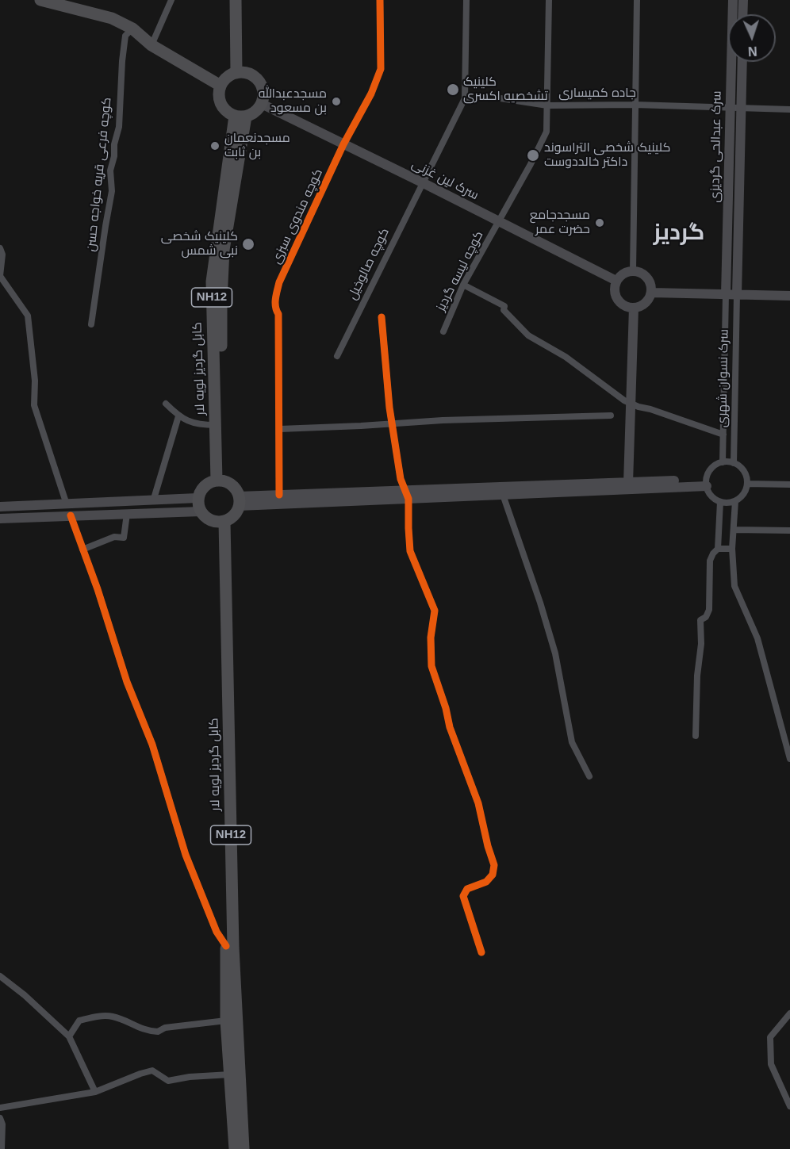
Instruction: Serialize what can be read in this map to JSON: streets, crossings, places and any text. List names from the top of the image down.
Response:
{
  "streets": {
    "highway": ["NH12", "کابل گردیز لویه لار"],
    "street": [
      "جاده کمیساری",
      "سرک عبدالحی گردیزی",
      "کوچه فرعی قریه خواجه حسن",
      "سرک لین غزنی",
      "کوچه مندوی سبزی",
      "کوچه صالوخیل",
      "کوچه لیسه گردیز",
      "سرک نسوان شهری"
    ]
  },
  "crossings": [
    ["جاده کمیساری", "سرک عبدالحی گردیزی"],
    ["جاده کمیساری", "کوچه صالوخیل"],
    ["جاده کمیساری", "کوچه لیسه گردیز"],
    ["سرک عبدالحی گردیزی", "سرک نسوان شهری"],
    ["سرک لین غزنی", "کوچه مندوی سبزی"],
    ["سرک لین غزنی", "کوچه صالوخیل"],
    ["سرک لین غزنی", "کوچه لیسه گردیز"],
    ["سرک لین غزنی", "کابل گردیز لویه لار"]
  ],
  "districts": ["گردیز"],
  "places": [
    "کلینیک تشخصیه اکسری",
    "مسجدعبدالله بن مسعود",
    "مسجدنعمان بن ثابت",
    "کلینیک شخصی التراسوند داکتر خالددوست",
    "مسجدجامع حضرت عمر",
    "کلینیک شخصی نبی شمس"
  ],
  "north": "bottom"
}
